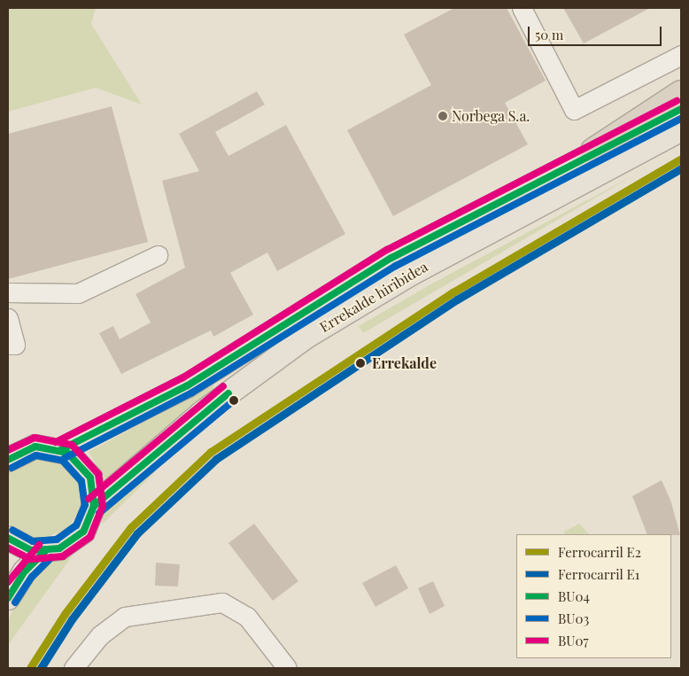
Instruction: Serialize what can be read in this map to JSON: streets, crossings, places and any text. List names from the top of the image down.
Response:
{
  "streets": {
    "main road": ["Errekalde hiribidea"]
  },
  "places": ["Norbega S.a.", "Errekalde"],
  "lines": [
    "transit line BU07",
    "transit line BU04",
    "transit line BU03",
    "rail line E2",
    "rail line E1"
  ],
  "legend": [
    "Ferrocarril E2",
    "Ferrocarril E1",
    "BU04",
    "BU03",
    "BU07"
  ],
  "scale_bar": "50 m"
}
